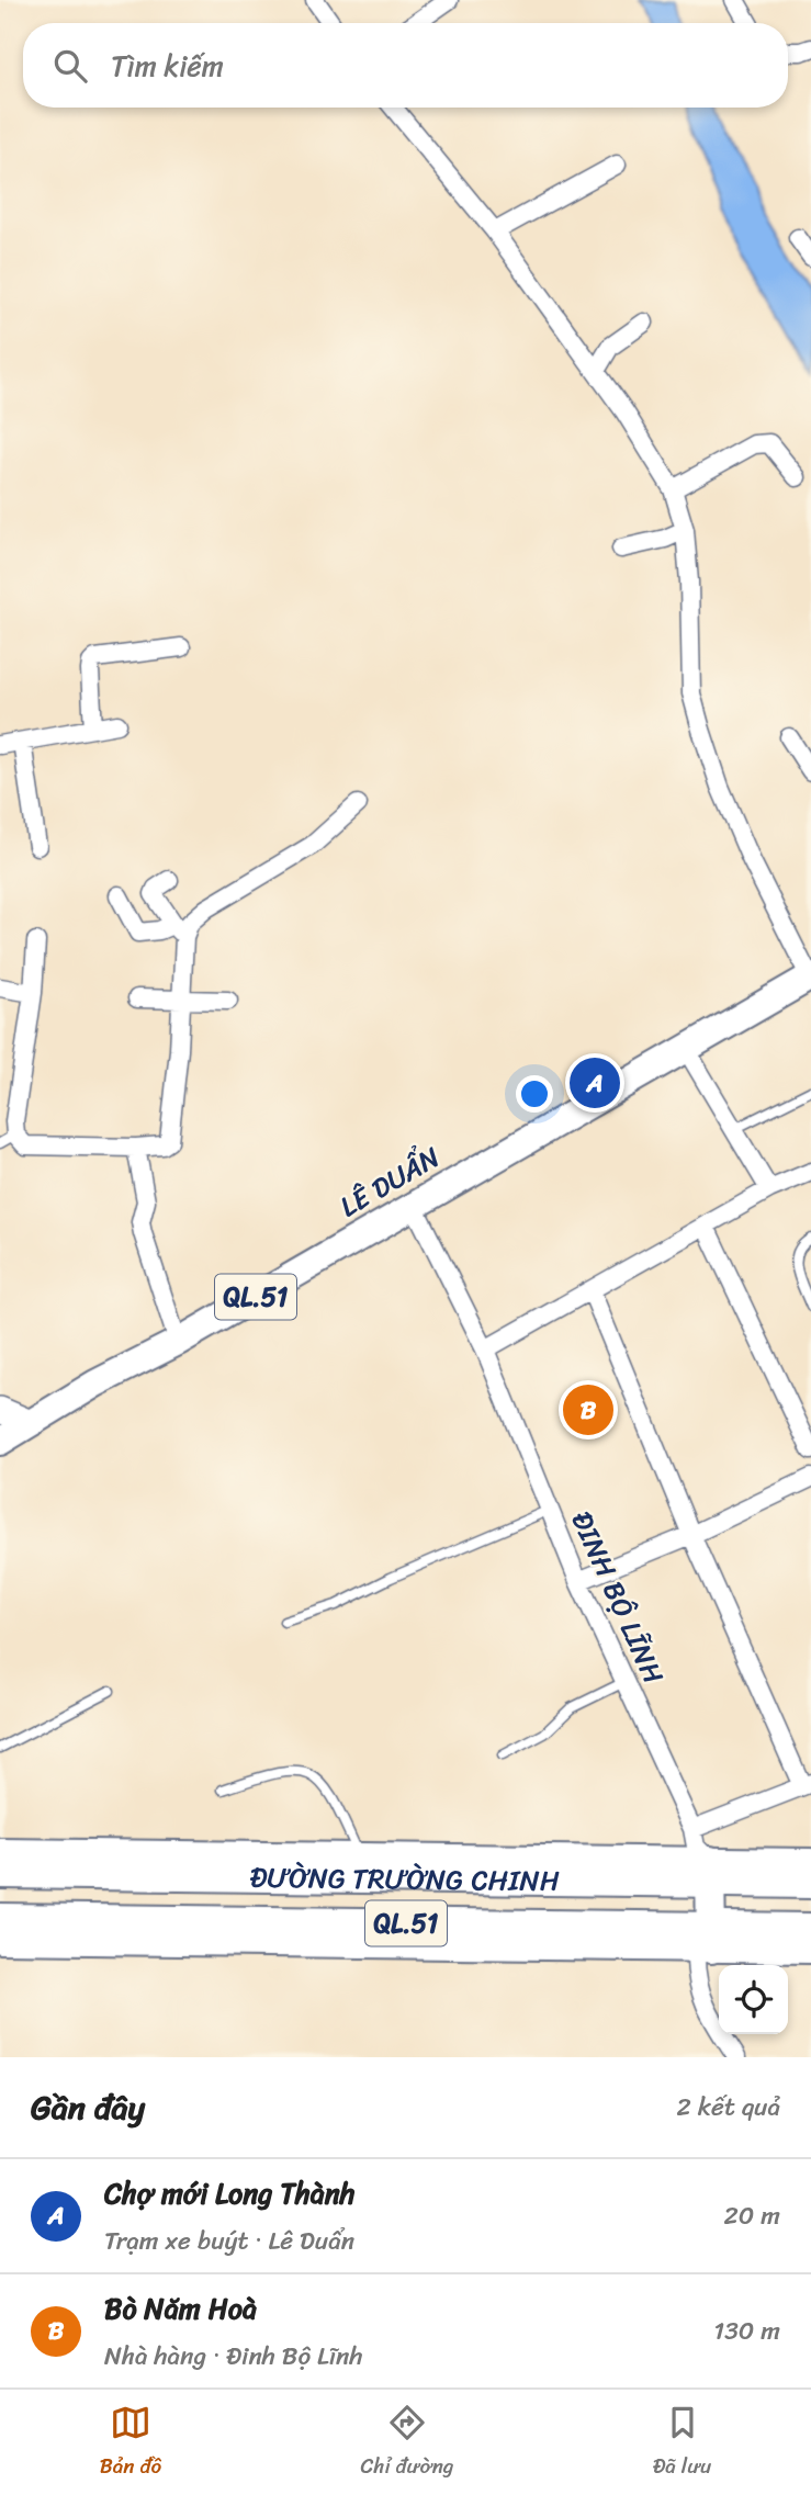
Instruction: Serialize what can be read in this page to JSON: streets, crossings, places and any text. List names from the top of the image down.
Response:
{
  "streets": {
    "highway": ["QL.51", "ĐƯỜNG TRƯỜNG CHINH"],
    "main road": ["LÊ DUẨN"],
    "street": ["ĐINH BỘ LĨNH"]
  },
  "crossings": [
    ["LÊ DUẨN", "ĐINH BỘ LĨNH"],
    ["ĐINH BỘ LĨNH", "ĐƯỜNG TRƯỜNG CHINH"]
  ],
  "page": {
    "search": "Tìm kiếm",
    "pins": ["A", "B"],
    "heading": ["Gần đây", "2 kết quả"],
    "list": [
      {
        "mark": "A",
        "name": "Chợ mới Long Thành",
        "note": "Trạm xe buýt · Lê Duẩn",
        "value": "20 m"
      },
      {
        "mark": "B",
        "name": "Bò Năm Hoà",
        "note": "Nhà hàng · Đinh Bộ Lĩnh",
        "value": "130 m"
      }
    ],
    "nav": ["Bản đồ", "Chỉ đường", "Đã lưu"]
  }
}
